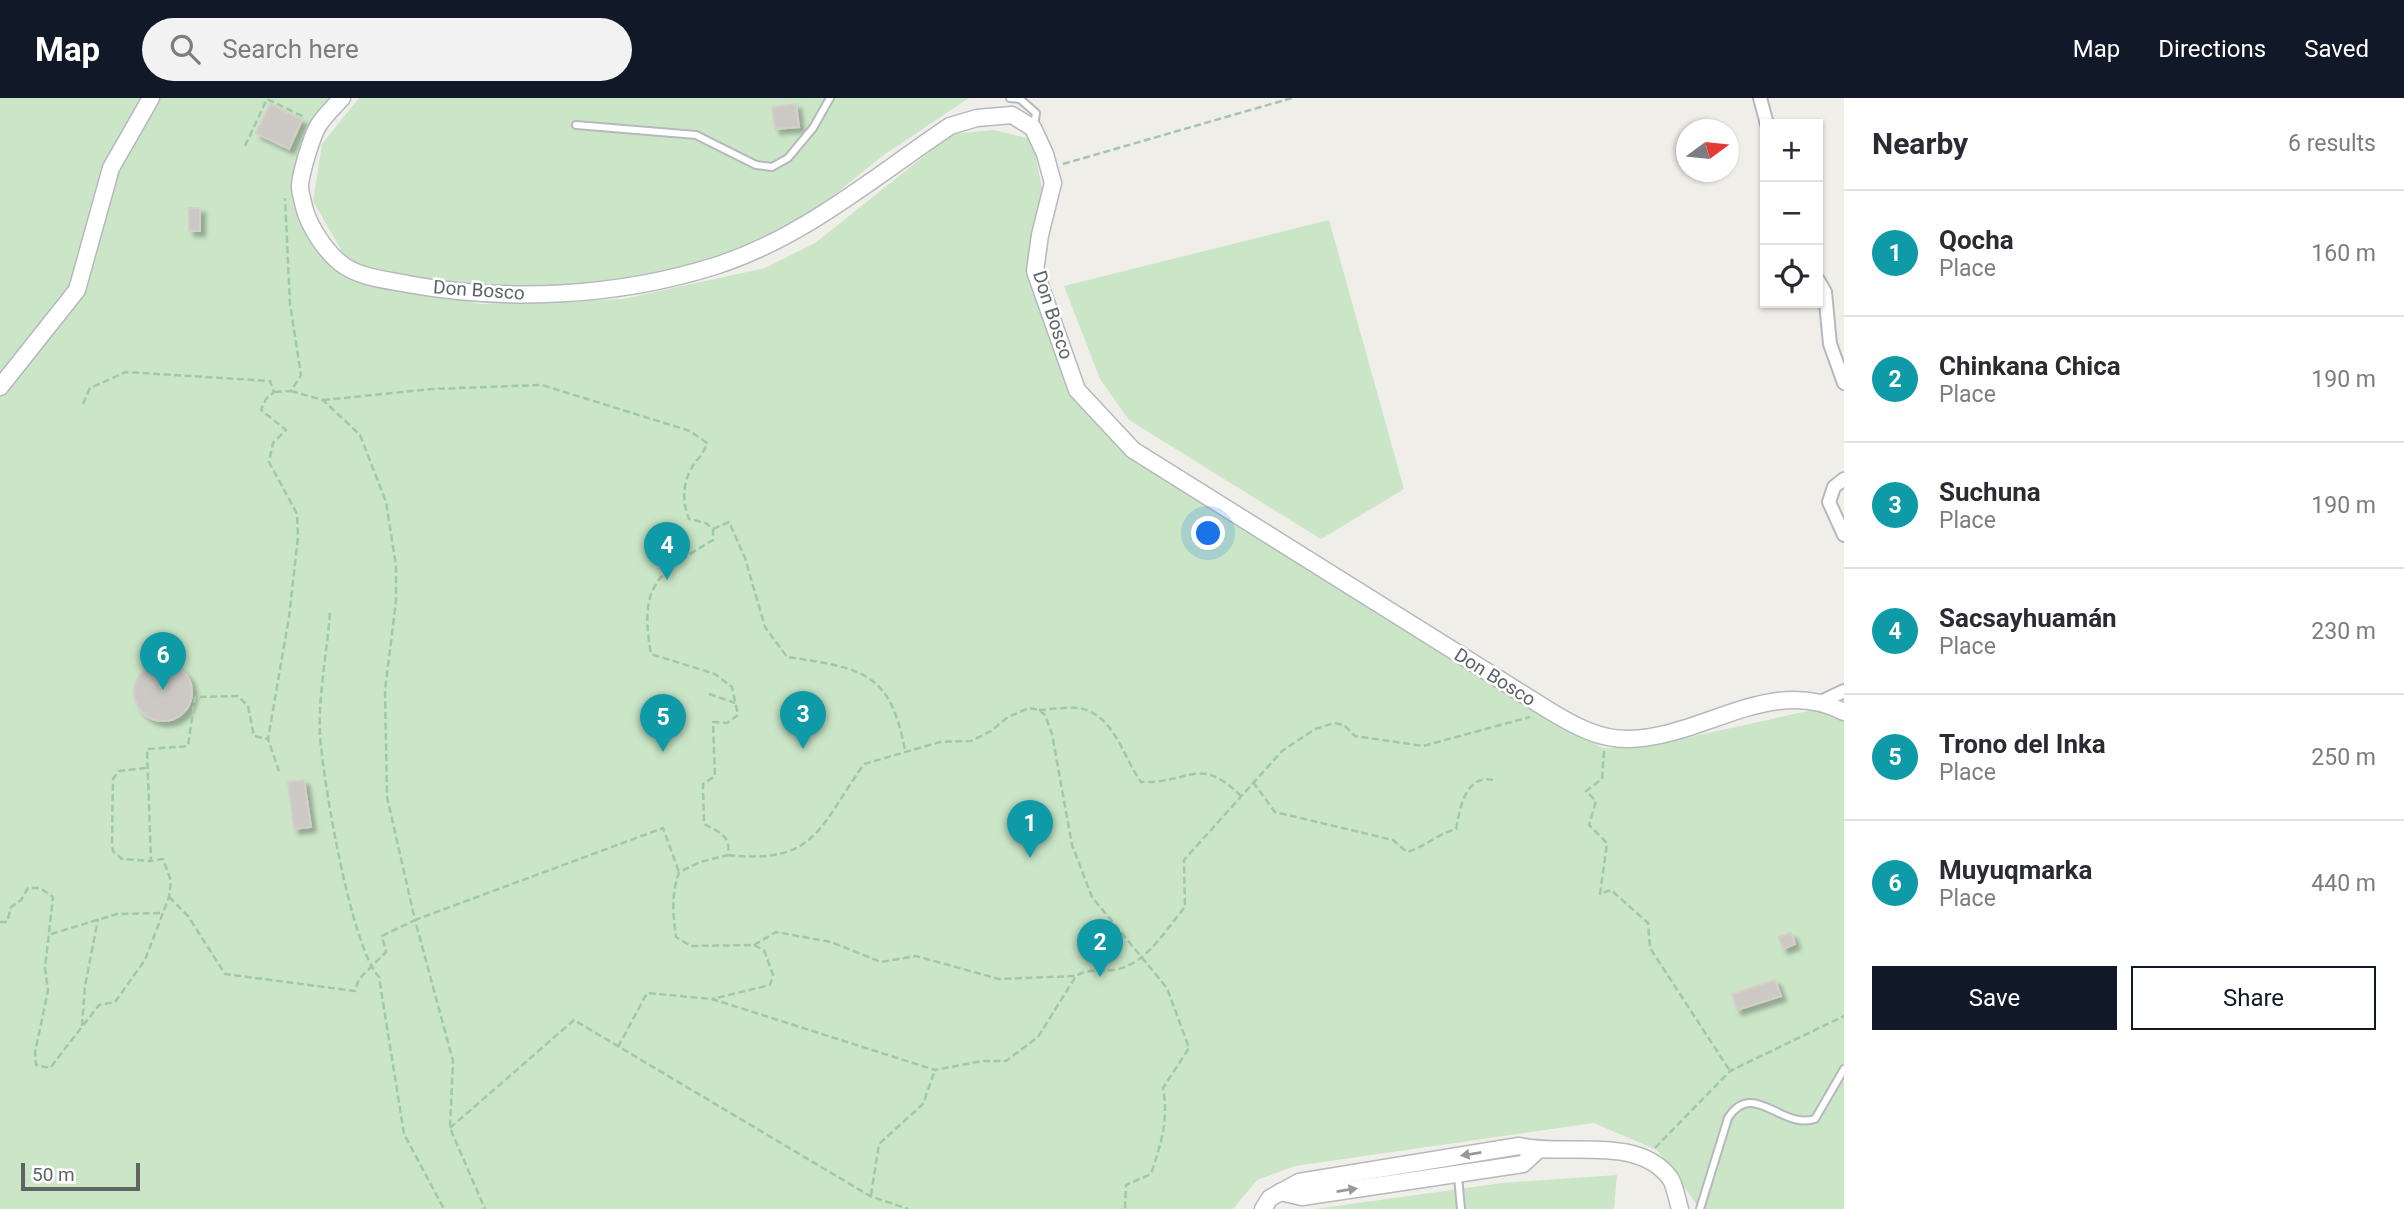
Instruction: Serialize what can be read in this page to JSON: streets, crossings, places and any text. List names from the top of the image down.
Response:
{
  "streets": {
    "street": ["Don Bosco"]
  },
  "scale_bar": "50 m",
  "north": "right",
  "page": {
    "header": "Map",
    "search": "Search here",
    "nav": ["Map", "Directions", "Saved"],
    "heading": ["Nearby", "6 results"],
    "map_buttons": ["+", "−"],
    "list": [
      {
        "mark": "1",
        "name": "Qocha",
        "note": "Place",
        "value": "160 m"
      },
      {
        "mark": "2",
        "name": "Chinkana Chica",
        "note": "Place",
        "value": "190 m"
      },
      {
        "mark": "3",
        "name": "Suchuna",
        "note": "Place",
        "value": "190 m"
      },
      {
        "mark": "4",
        "name": "Sacsayhuamán",
        "note": "Place",
        "value": "230 m"
      },
      {
        "mark": "5",
        "name": "Trono del Inka",
        "note": "Place",
        "value": "250 m"
      },
      {
        "mark": "6",
        "name": "Muyuqmarka",
        "note": "Place",
        "value": "440 m"
      }
    ],
    "pins": [
      "4",
      "6",
      "3",
      "5",
      "1",
      "2"
    ],
    "buttons": ["Save", "Share"],
    "scale": "50 m"
  }
}
